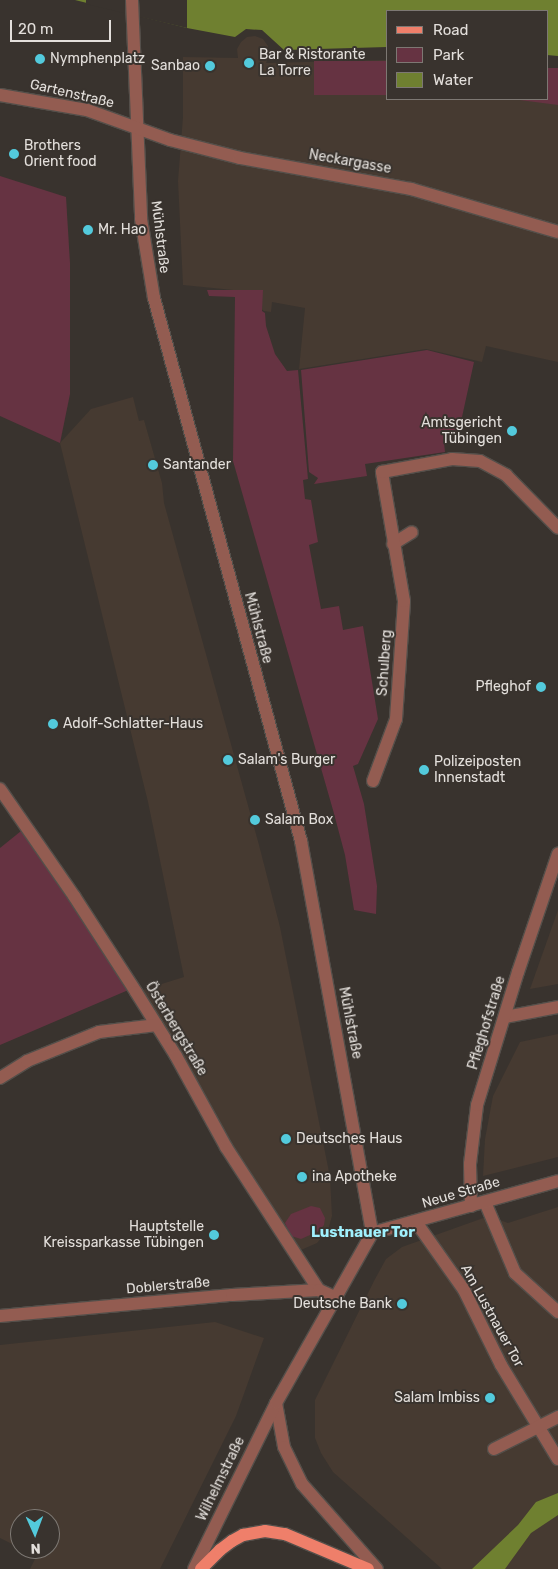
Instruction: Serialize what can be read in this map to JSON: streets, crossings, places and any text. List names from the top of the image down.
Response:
{
  "streets": {
    "street": [
      "Gartenstraße",
      "Neckargasse",
      "Mühlstraße",
      "Schulberg",
      "Pfleghofstraße",
      "Österbergstraße",
      "Neue Straße",
      "Doblerstraße",
      "Am Lustnauer Tor",
      "Wilhelmstraße"
    ]
  },
  "crossings": [
    ["Gartenstraße", "Neckargasse"],
    ["Gartenstraße", "Mühlstraße"],
    ["Neckargasse", "Mühlstraße"],
    ["Mühlstraße", "Neue Straße"],
    ["Pfleghofstraße", "Neue Straße"],
    ["Österbergstraße", "Doblerstraße"],
    ["Neue Straße", "Am Lustnauer Tor"]
  ],
  "districts": ["Lustnauer Tor"],
  "places": [
    "Nymphenplatz",
    "Bar & Ristorante La Torre",
    "Sanbao",
    "Brothers Orient food",
    "Mr. Hao",
    "Amtsgericht Tübingen",
    "Santander",
    "Pfleghof",
    "Adolf-Schlatter-Haus",
    "Salam's Burger",
    "Polizeiposten Innenstadt",
    "Salam Box",
    "Deutsches Haus",
    "ina Apotheke",
    "Hauptstelle Kreissparkasse Tübingen",
    "Deutsche Bank",
    "Salam Imbiss"
  ],
  "legend": ["Road", "Park", "Water"],
  "scale_bar": "20 m",
  "north": "bottom"
}
